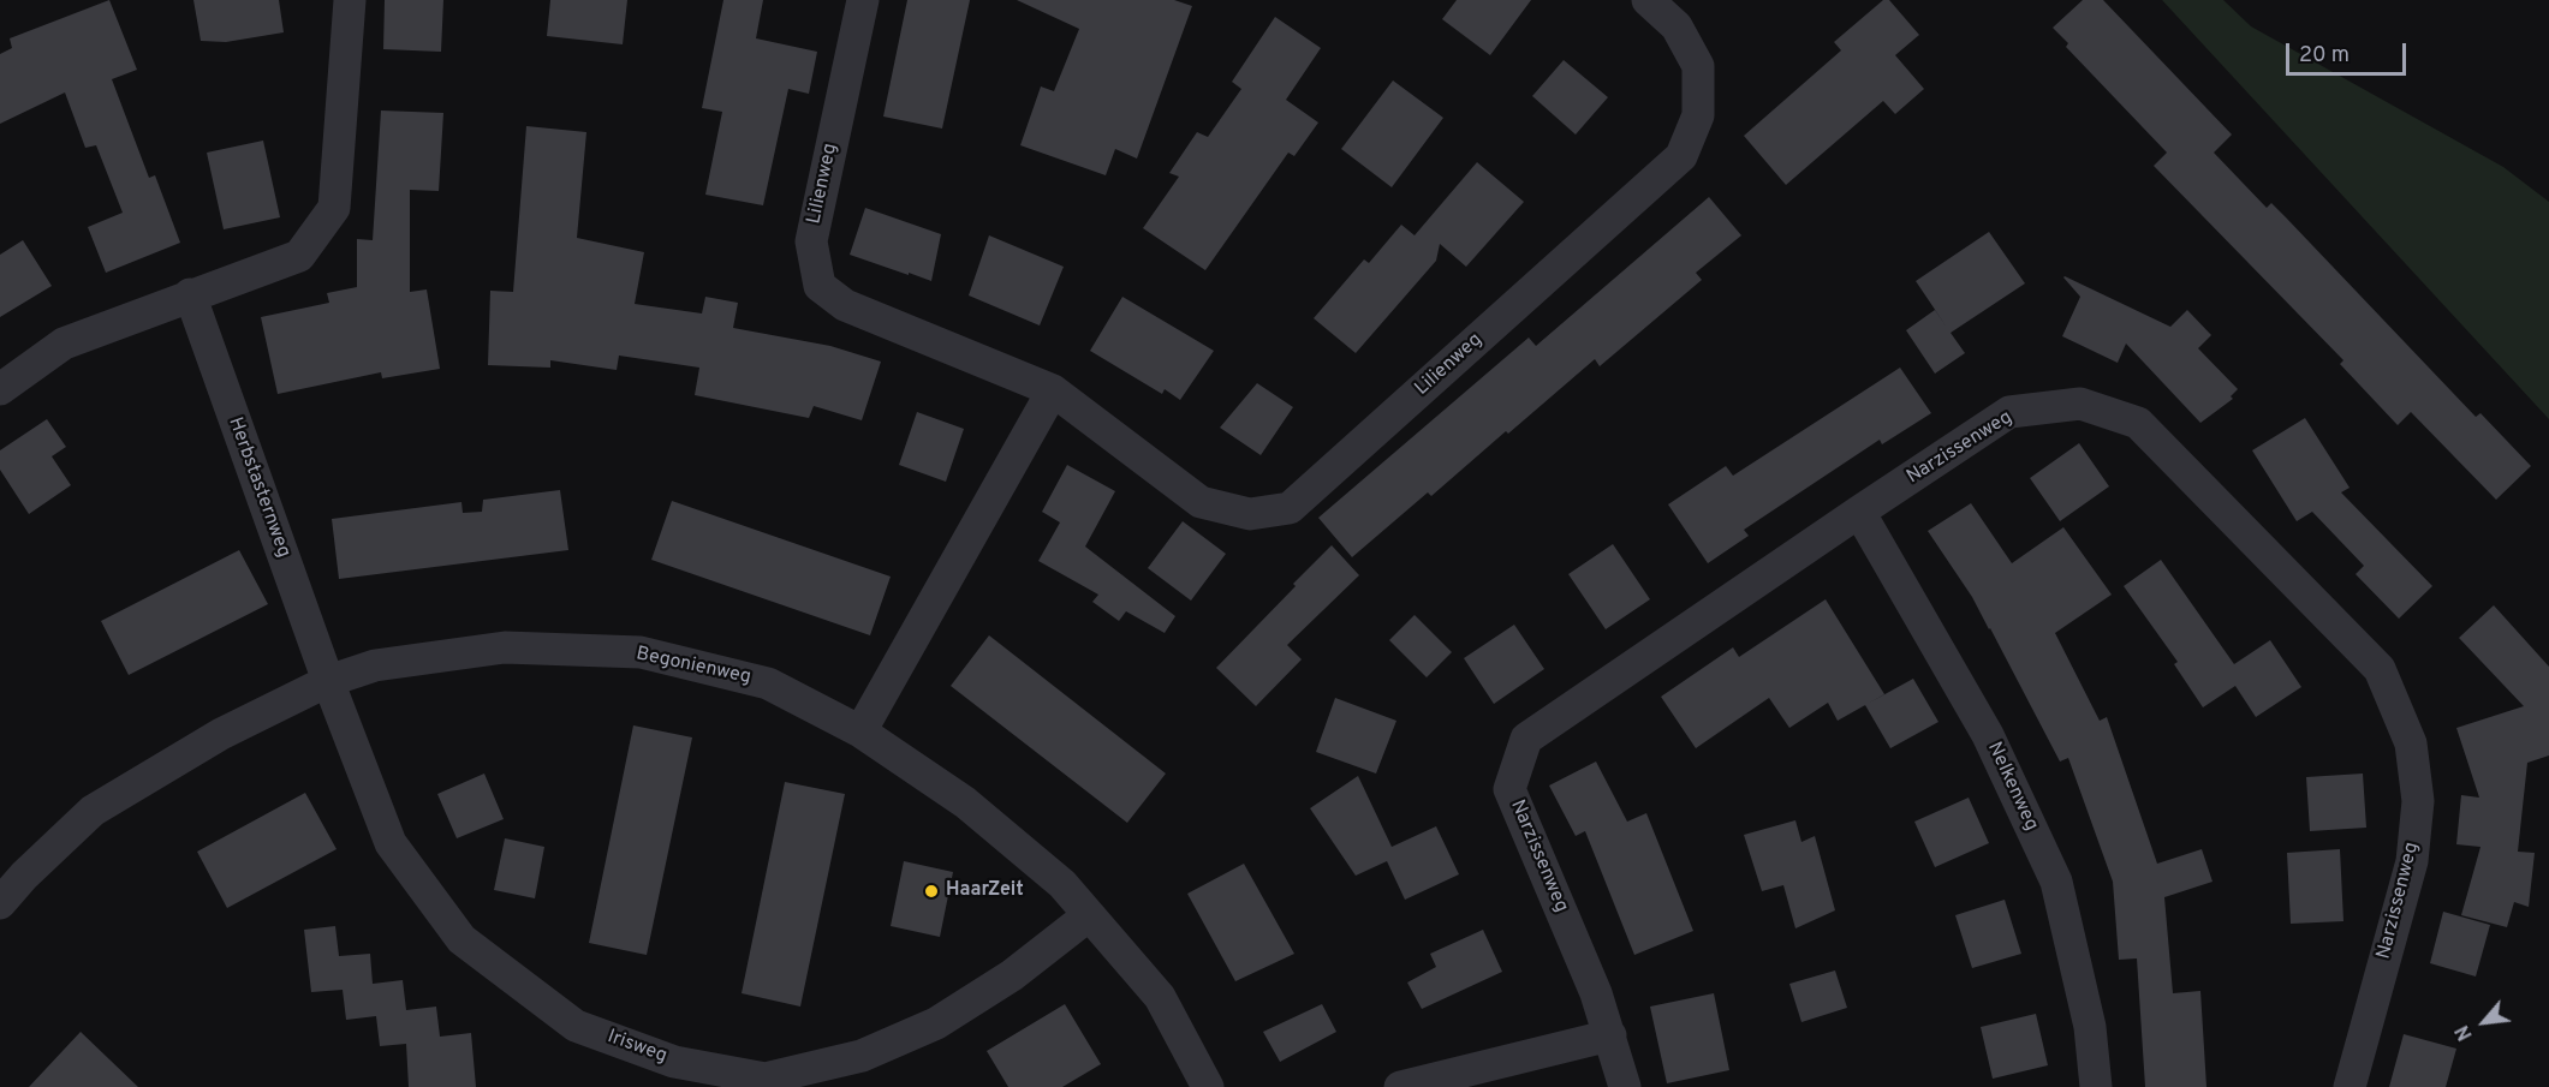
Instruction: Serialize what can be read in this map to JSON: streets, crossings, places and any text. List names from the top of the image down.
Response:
{
  "streets": {
    "street": [
      "Lilienweg",
      "Narzissenweg",
      "Herbstasternweg",
      "Begonienweg",
      "Nelkenweg",
      "Irisweg"
    ]
  },
  "crossings": [
    ["Narzissenweg", "Nelkenweg"],
    ["Herbstasternweg", "Begonienweg"],
    ["Herbstasternweg", "Irisweg"],
    ["Begonienweg", "Irisweg"]
  ],
  "places": ["HaarZeit"],
  "scale_bar": "20 m",
  "north": "bottom left"
}
